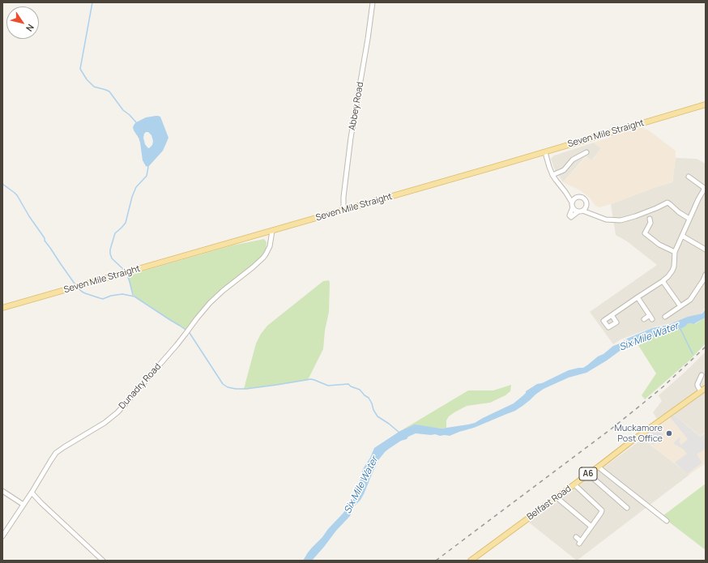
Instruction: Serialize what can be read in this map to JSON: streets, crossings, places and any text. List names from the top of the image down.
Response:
{
  "streets": {
    "main road": ["Seven Mile Straight", "A6", "Belfast Road"],
    "street": ["Abbey Road", "Dunadry Road"]
  },
  "crossings": [
    ["Abbey Road", "Seven Mile Straight"],
    ["Seven Mile Straight", "Dunadry Road"]
  ],
  "water": ["Six Mile Water"],
  "places": ["Muckamore Post Office"],
  "north": "bottom right"
}
